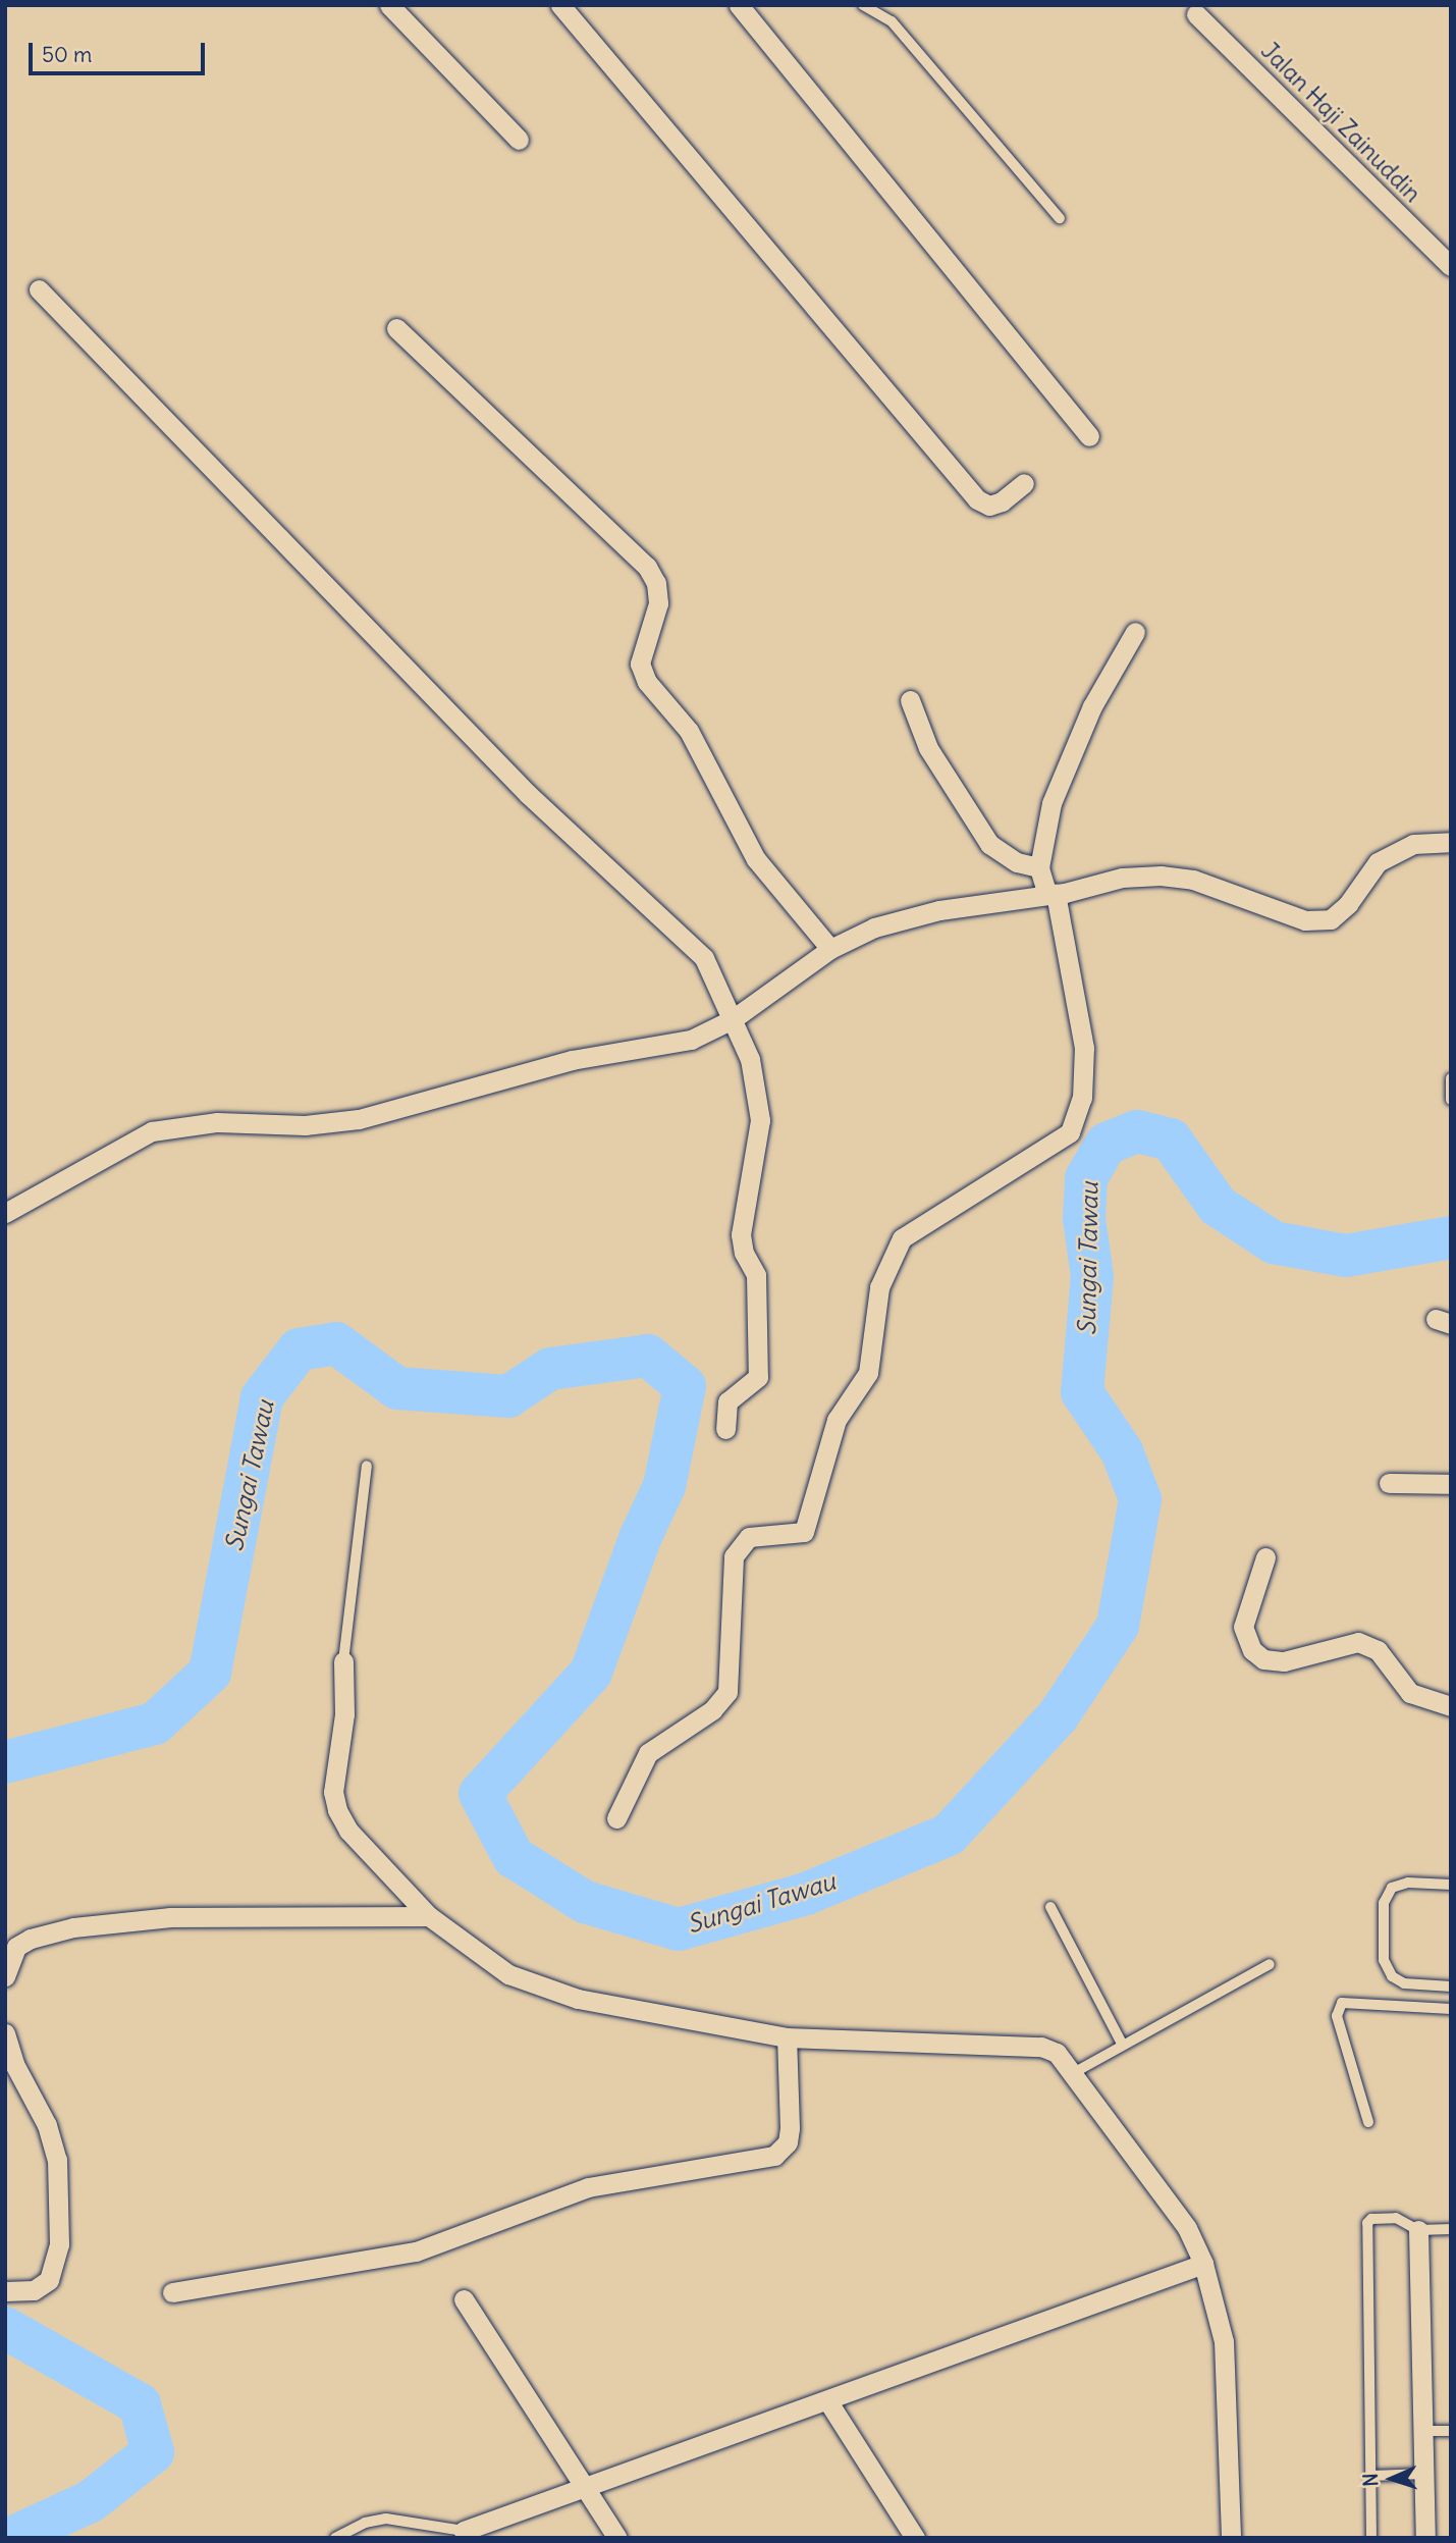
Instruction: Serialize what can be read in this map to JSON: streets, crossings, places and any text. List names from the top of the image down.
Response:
{
  "streets": {
    "street": ["Jalan Haji Zainuddin"]
  },
  "water": ["Sungai Tawau"],
  "scale_bar": "50 m",
  "north": "left"
}
